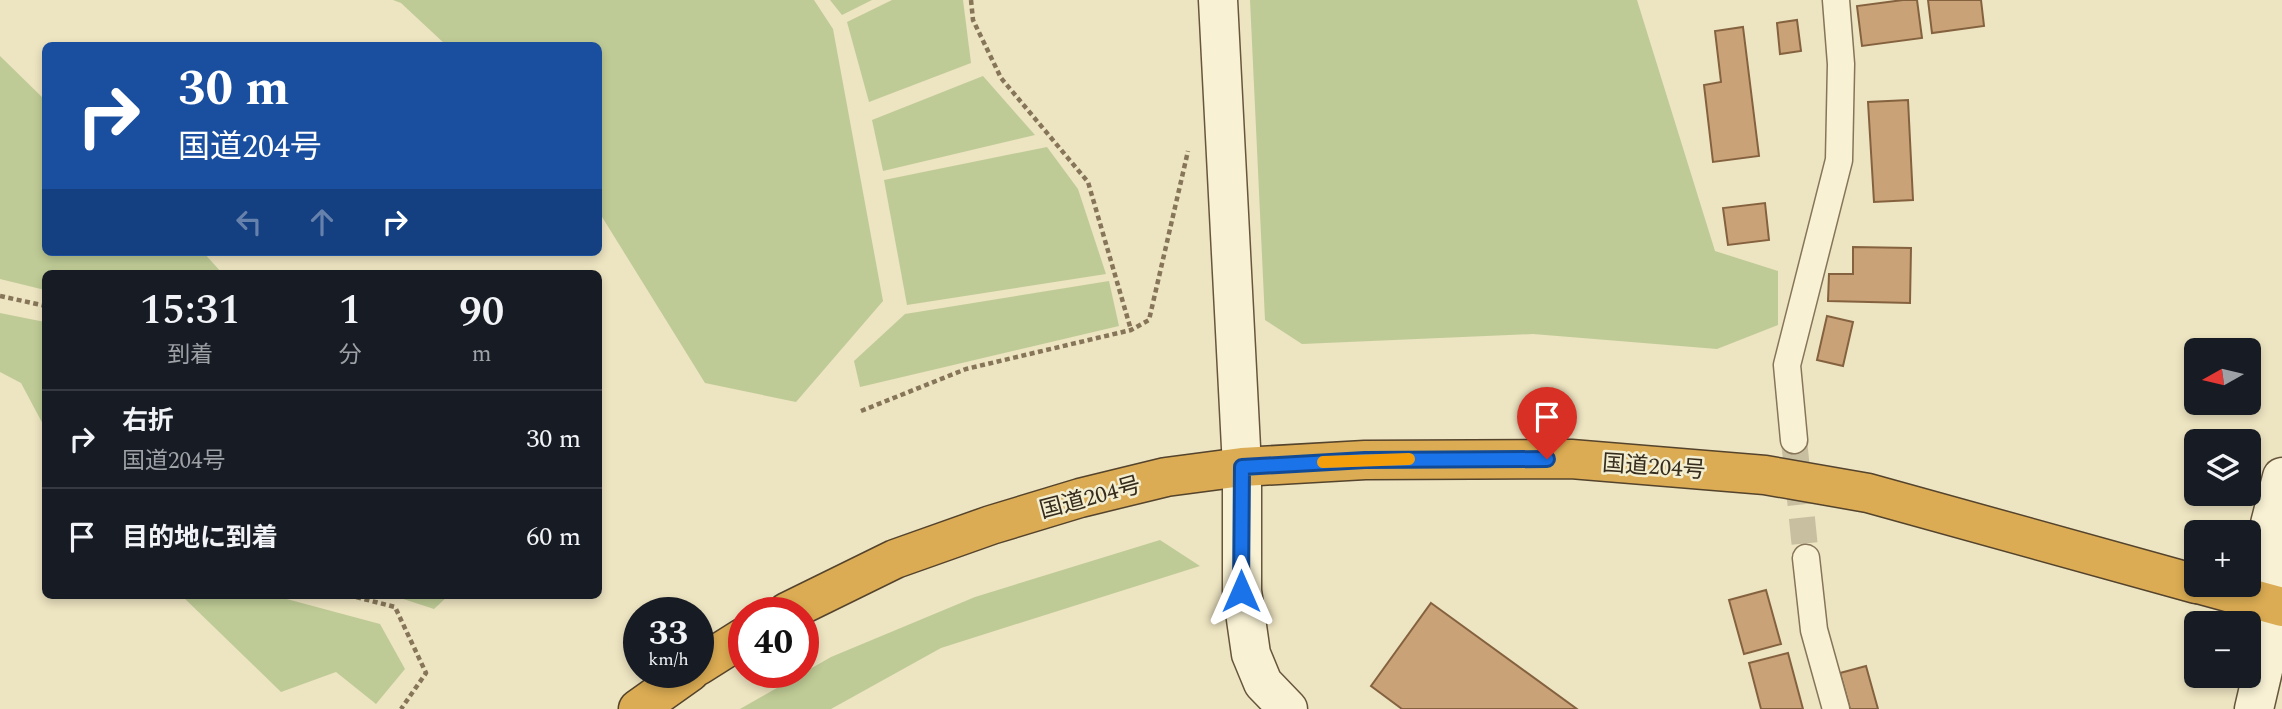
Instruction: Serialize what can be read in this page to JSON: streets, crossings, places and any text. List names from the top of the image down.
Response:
{
  "streets": {
    "highway": ["国道204号"]
  },
  "north": "left",
  "page": {
    "turn": ["30 m", "国道204号"],
    "eta": [
      "15:31",
      "到着",
      "1",
      "分",
      "90",
      "m"
    ],
    "map_buttons": ["+", "−"],
    "list": [
      {
        "name": "右折",
        "note": "国道204号",
        "value": "30 m"
      },
      {
        "name": "目的地に到着",
        "value": "60 m"
      }
    ],
    "speed": "33 km/h",
    "limit": "40"
  }
}
